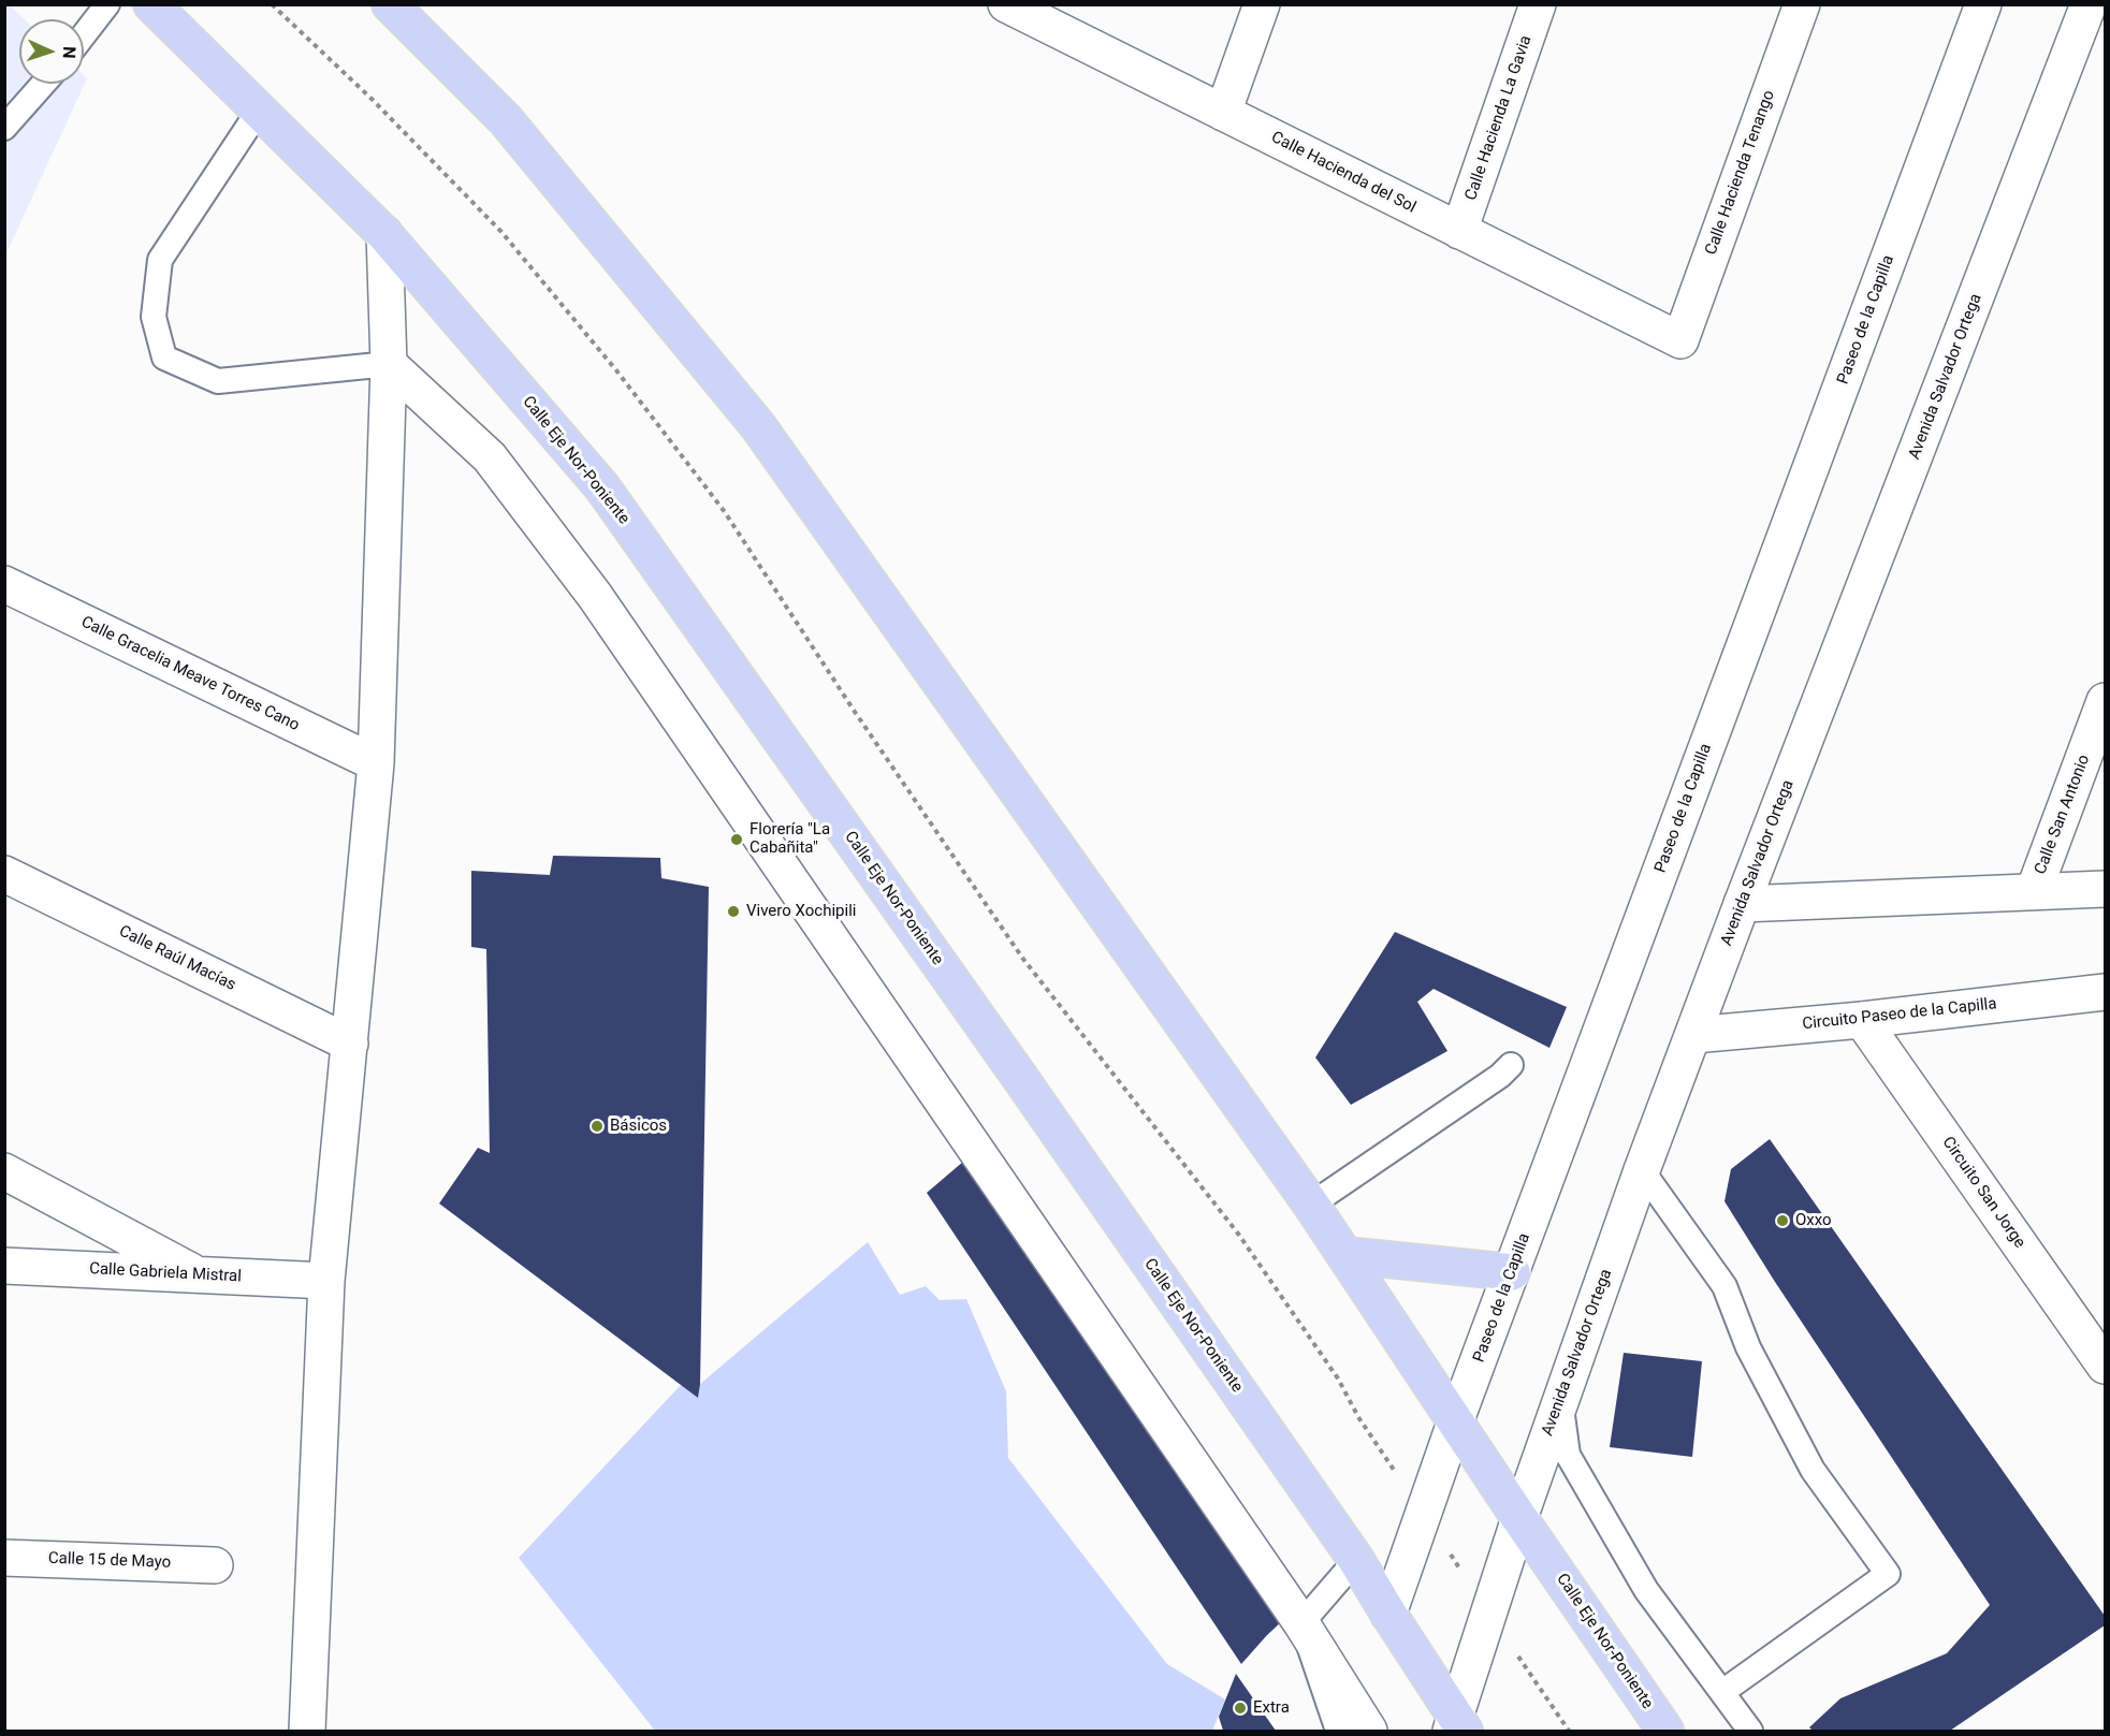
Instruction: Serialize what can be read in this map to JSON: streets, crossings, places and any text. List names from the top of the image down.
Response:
{
  "streets": {
    "main road": ["Calle Eje Nor-Poniente"],
    "street": [
      "Calle Hacienda La Gavia",
      "Calle Hacienda del Sol",
      "Calle Hacienda Tenango",
      "Paseo de la Capilla",
      "Avenida Salvador Ortega",
      "Calle Gracelia Meave Torres Cano",
      "Calle San Antonio",
      "Calle Raúl Macías",
      "Circuito Paseo de la Capilla",
      "Circuito San Jorge",
      "Calle Gabriela Mistral",
      "Calle 15 de Mayo"
    ]
  },
  "crossings": [
    ["Calle Hacienda La Gavia", "Calle Hacienda del Sol"],
    ["Calle Hacienda del Sol", "Calle Hacienda Tenango"],
    ["Paseo de la Capilla", "Calle Eje Nor-Poniente"],
    ["Avenida Salvador Ortega", "Calle Eje Nor-Poniente"],
    ["Avenida Salvador Ortega", "Circuito Paseo de la Capilla"],
    ["Circuito Paseo de la Capilla", "Circuito San Jorge"]
  ],
  "places": [
    "Florería \"La Cabañita\"",
    "Vivero Xochipili",
    "Básicos",
    "Oxxo",
    "Extra"
  ],
  "north": "right"
}
